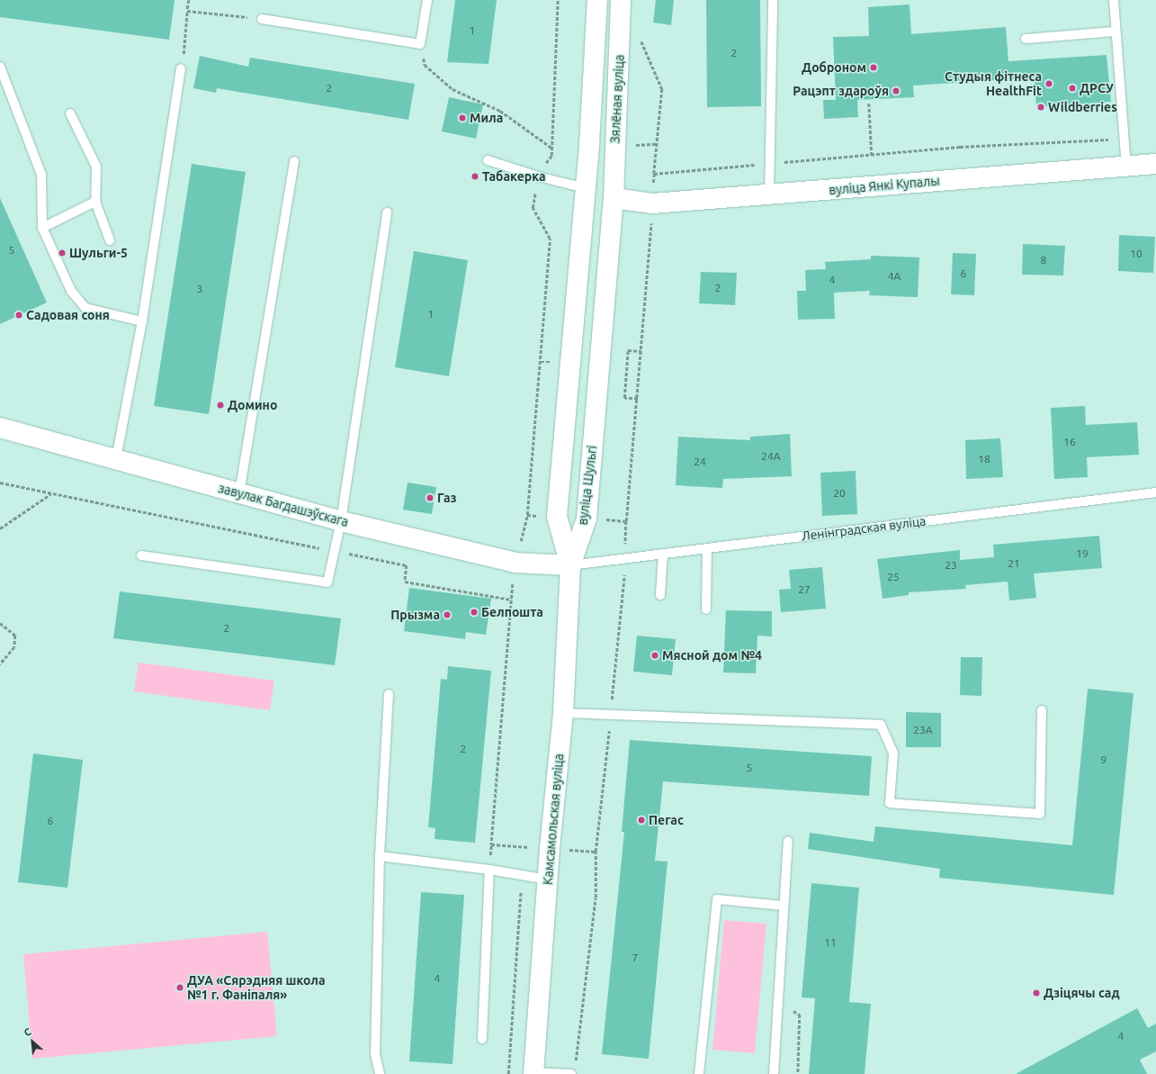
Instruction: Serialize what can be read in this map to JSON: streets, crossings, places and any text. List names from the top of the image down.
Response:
{
  "streets": {
    "main road": [
      "Зялёная вуліца",
      "вуліца Янкі Купалы",
      "вуліца Шульгі",
      "завулак Багдашэўскага",
      "Камсамольская вуліца"
    ],
    "lane": ["Ленінградская вуліца"]
  },
  "crossings": [
    ["Зялёная вуліца", "вуліца Янкі Купалы"],
    ["Зялёная вуліца", "вуліца Шульгі"],
    ["вуліца Янкі Купалы", "вуліца Шульгі"],
    ["вуліца Шульгі", "завулак Багдашэўскага"],
    ["вуліца Шульгі", "Ленінградская вуліца"],
    ["вуліца Шульгі", "Камсамольская вуліца"],
    ["завулак Багдашэўскага", "Ленінградская вуліца"],
    ["завулак Багдашэўскага", "Камсамольская вуліца"],
    ["Ленінградская вуліца", "Камсамольская вуліца"]
  ],
  "places": [
    "Доброном",
    "Студыя фітнеса HealthFit",
    "ДРСУ",
    "Рацэпт здароўя",
    "Wildberries",
    "Мила",
    "Табакерка",
    "Шульги-5",
    "Садовая соня",
    "Домино",
    "Газ",
    "Белпошта",
    "Прызма",
    "Мясной дом №4",
    "Пегас",
    "ДУА «Сярэдняя школа №1 г. Фаніпаля»",
    "Дзіцячы сад"
  ],
  "house_numbers": [
    "1",
    "2",
    "2",
    "5",
    "10",
    "8",
    "6",
    "4А",
    "4",
    "2",
    "3",
    "1",
    "16",
    "24А",
    "18",
    "24",
    "20",
    "19",
    "21",
    "23",
    "25",
    "27",
    "2",
    "23А",
    "2",
    "9",
    "5",
    "6",
    "11",
    "7",
    "4",
    "4"
  ],
  "north": "top left"
}
